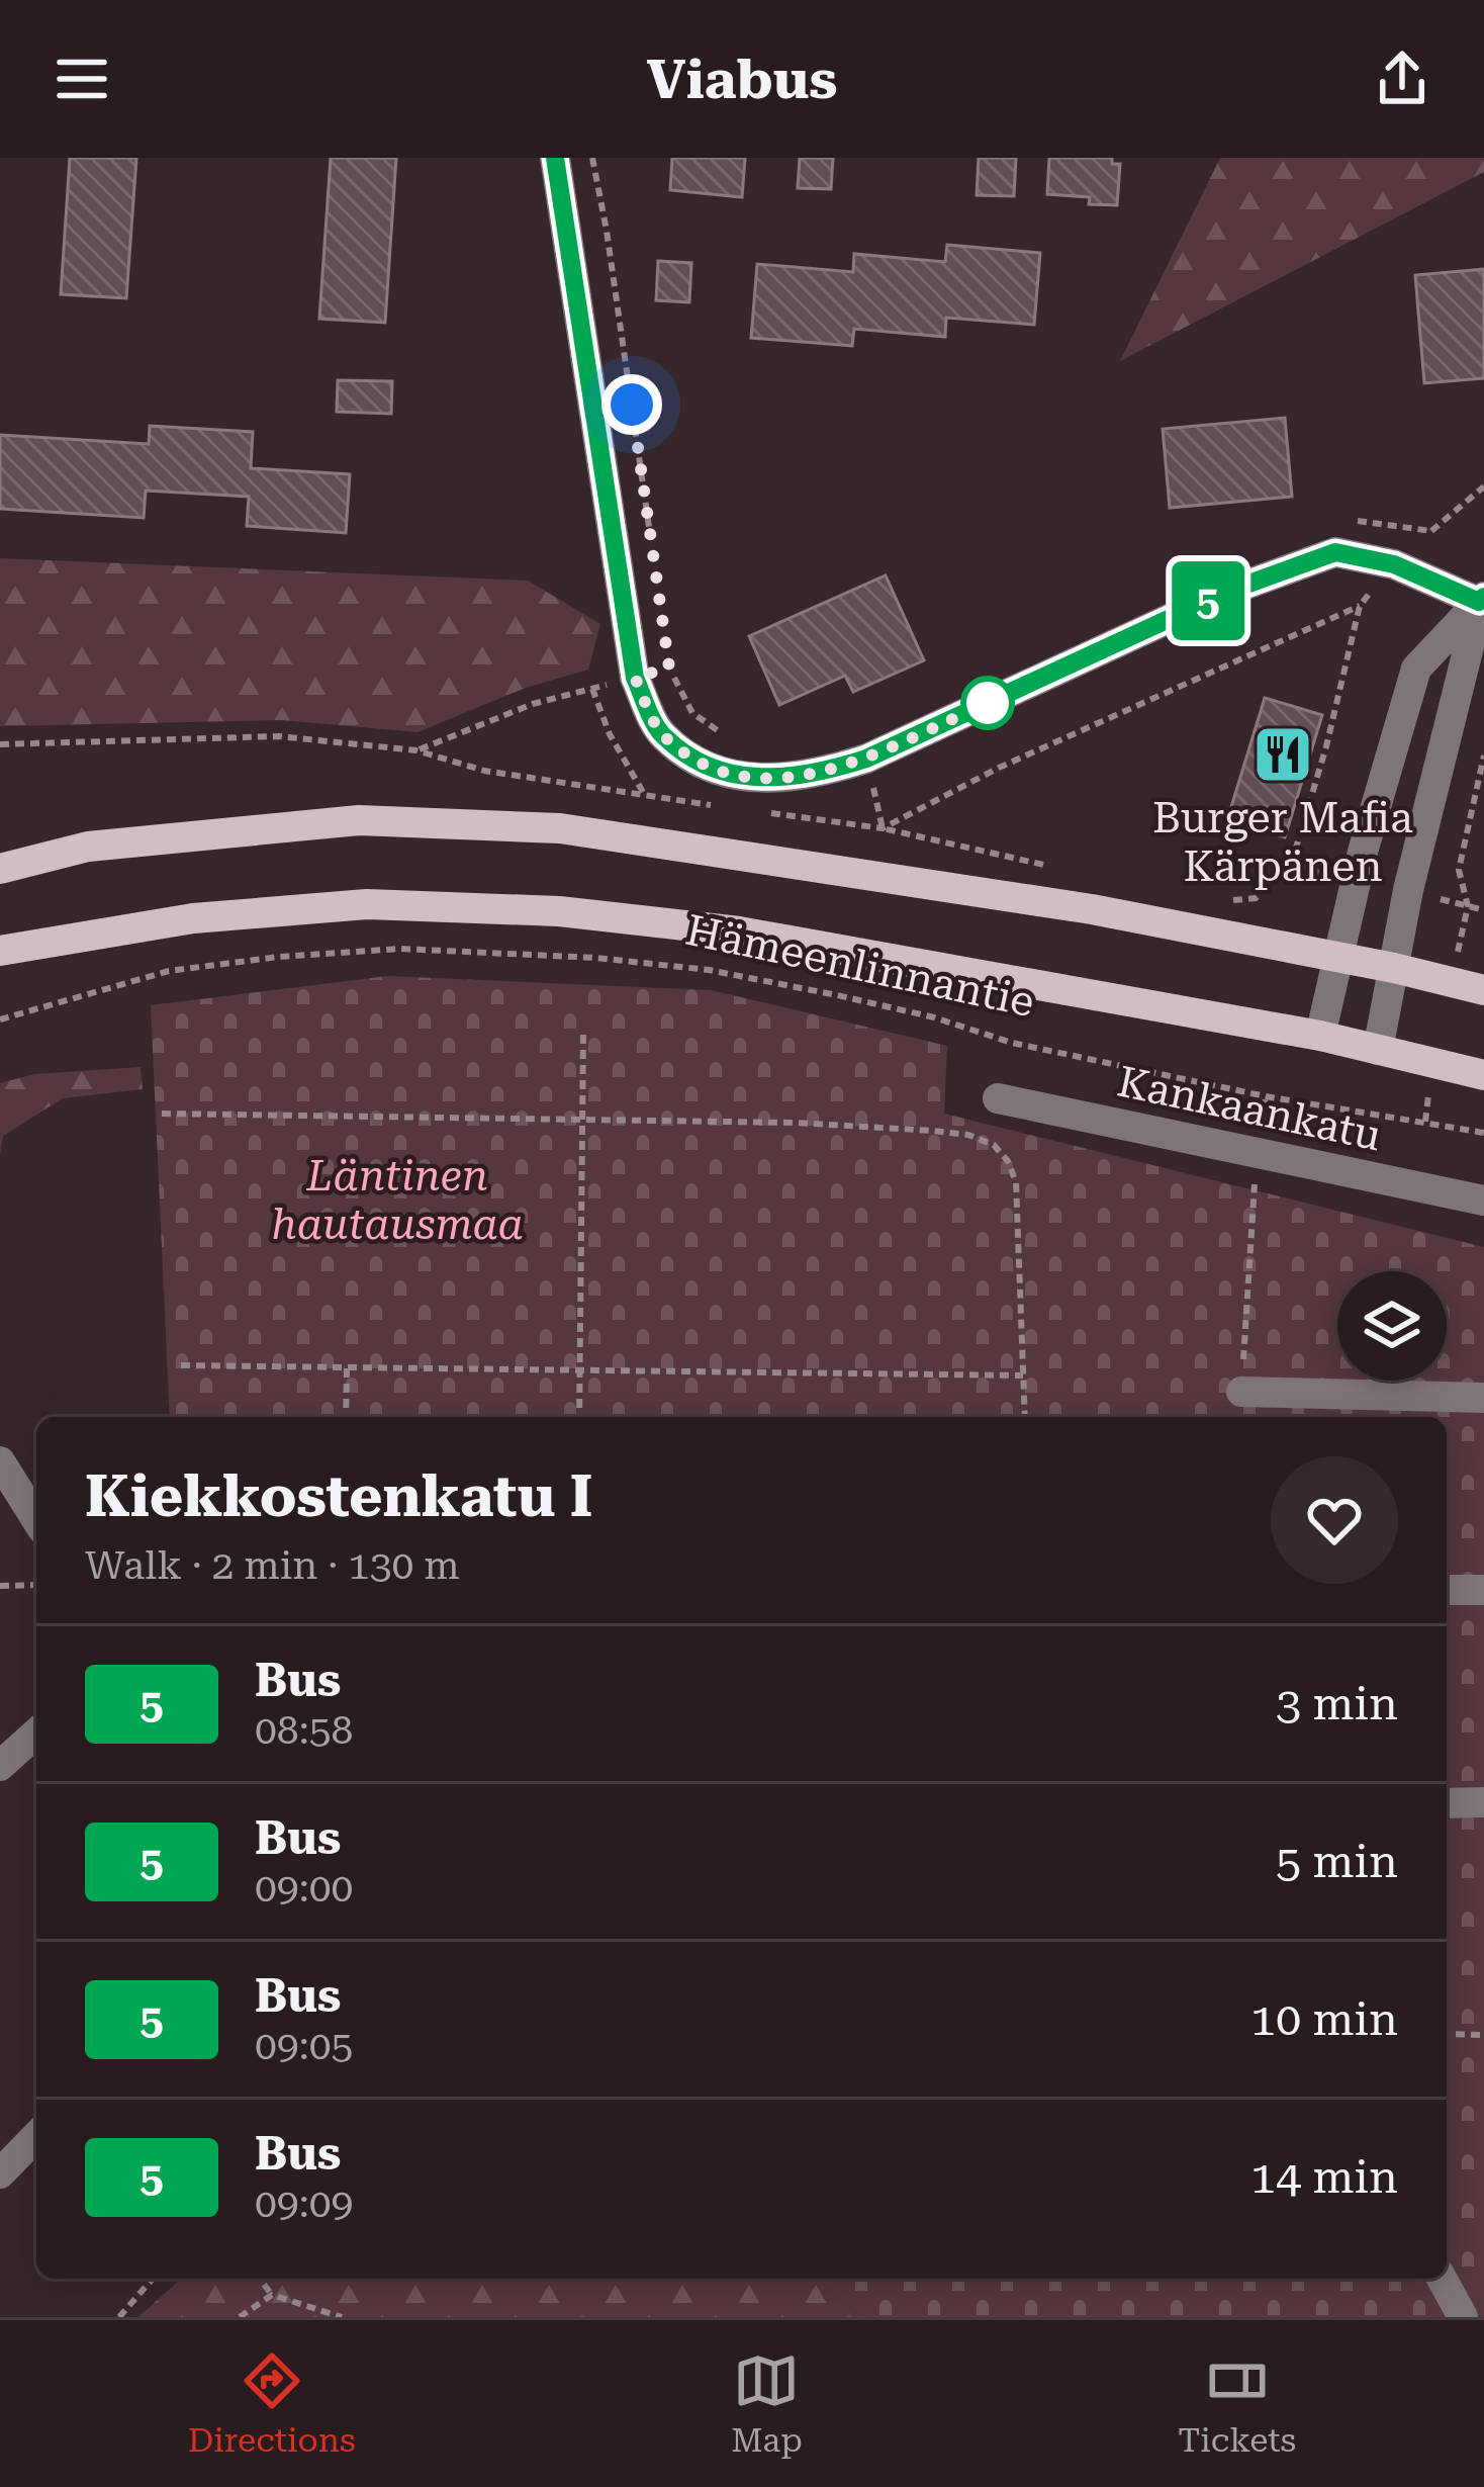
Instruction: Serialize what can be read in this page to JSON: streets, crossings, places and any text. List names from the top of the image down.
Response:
{
  "streets": {
    "main road": ["Hämeenlinnantie"],
    "street": ["Kankaankatu"]
  },
  "parks": ["Läntinen hautausmaa"],
  "places": {
    "restaurant": ["Burger Mafia Kärpänen"]
  },
  "lines": ["bus line 5"],
  "page": {
    "header": "Viabus",
    "on_map": "5",
    "heading": ["Kiekkostenkatu I", "Walk · 2 min · 130 m"],
    "list": [
      {
        "mark": "5",
        "name": "Bus",
        "note": "08:58",
        "value": "3 min"
      },
      {
        "mark": "5",
        "name": "Bus",
        "note": "09:00",
        "value": "5 min"
      },
      {
        "mark": "5",
        "name": "Bus",
        "note": "09:05",
        "value": "10 min"
      },
      {
        "mark": "5",
        "name": "Bus",
        "note": "09:09",
        "value": "14 min"
      }
    ],
    "tabs": ["Directions", "Map", "Tickets"]
  }
}
